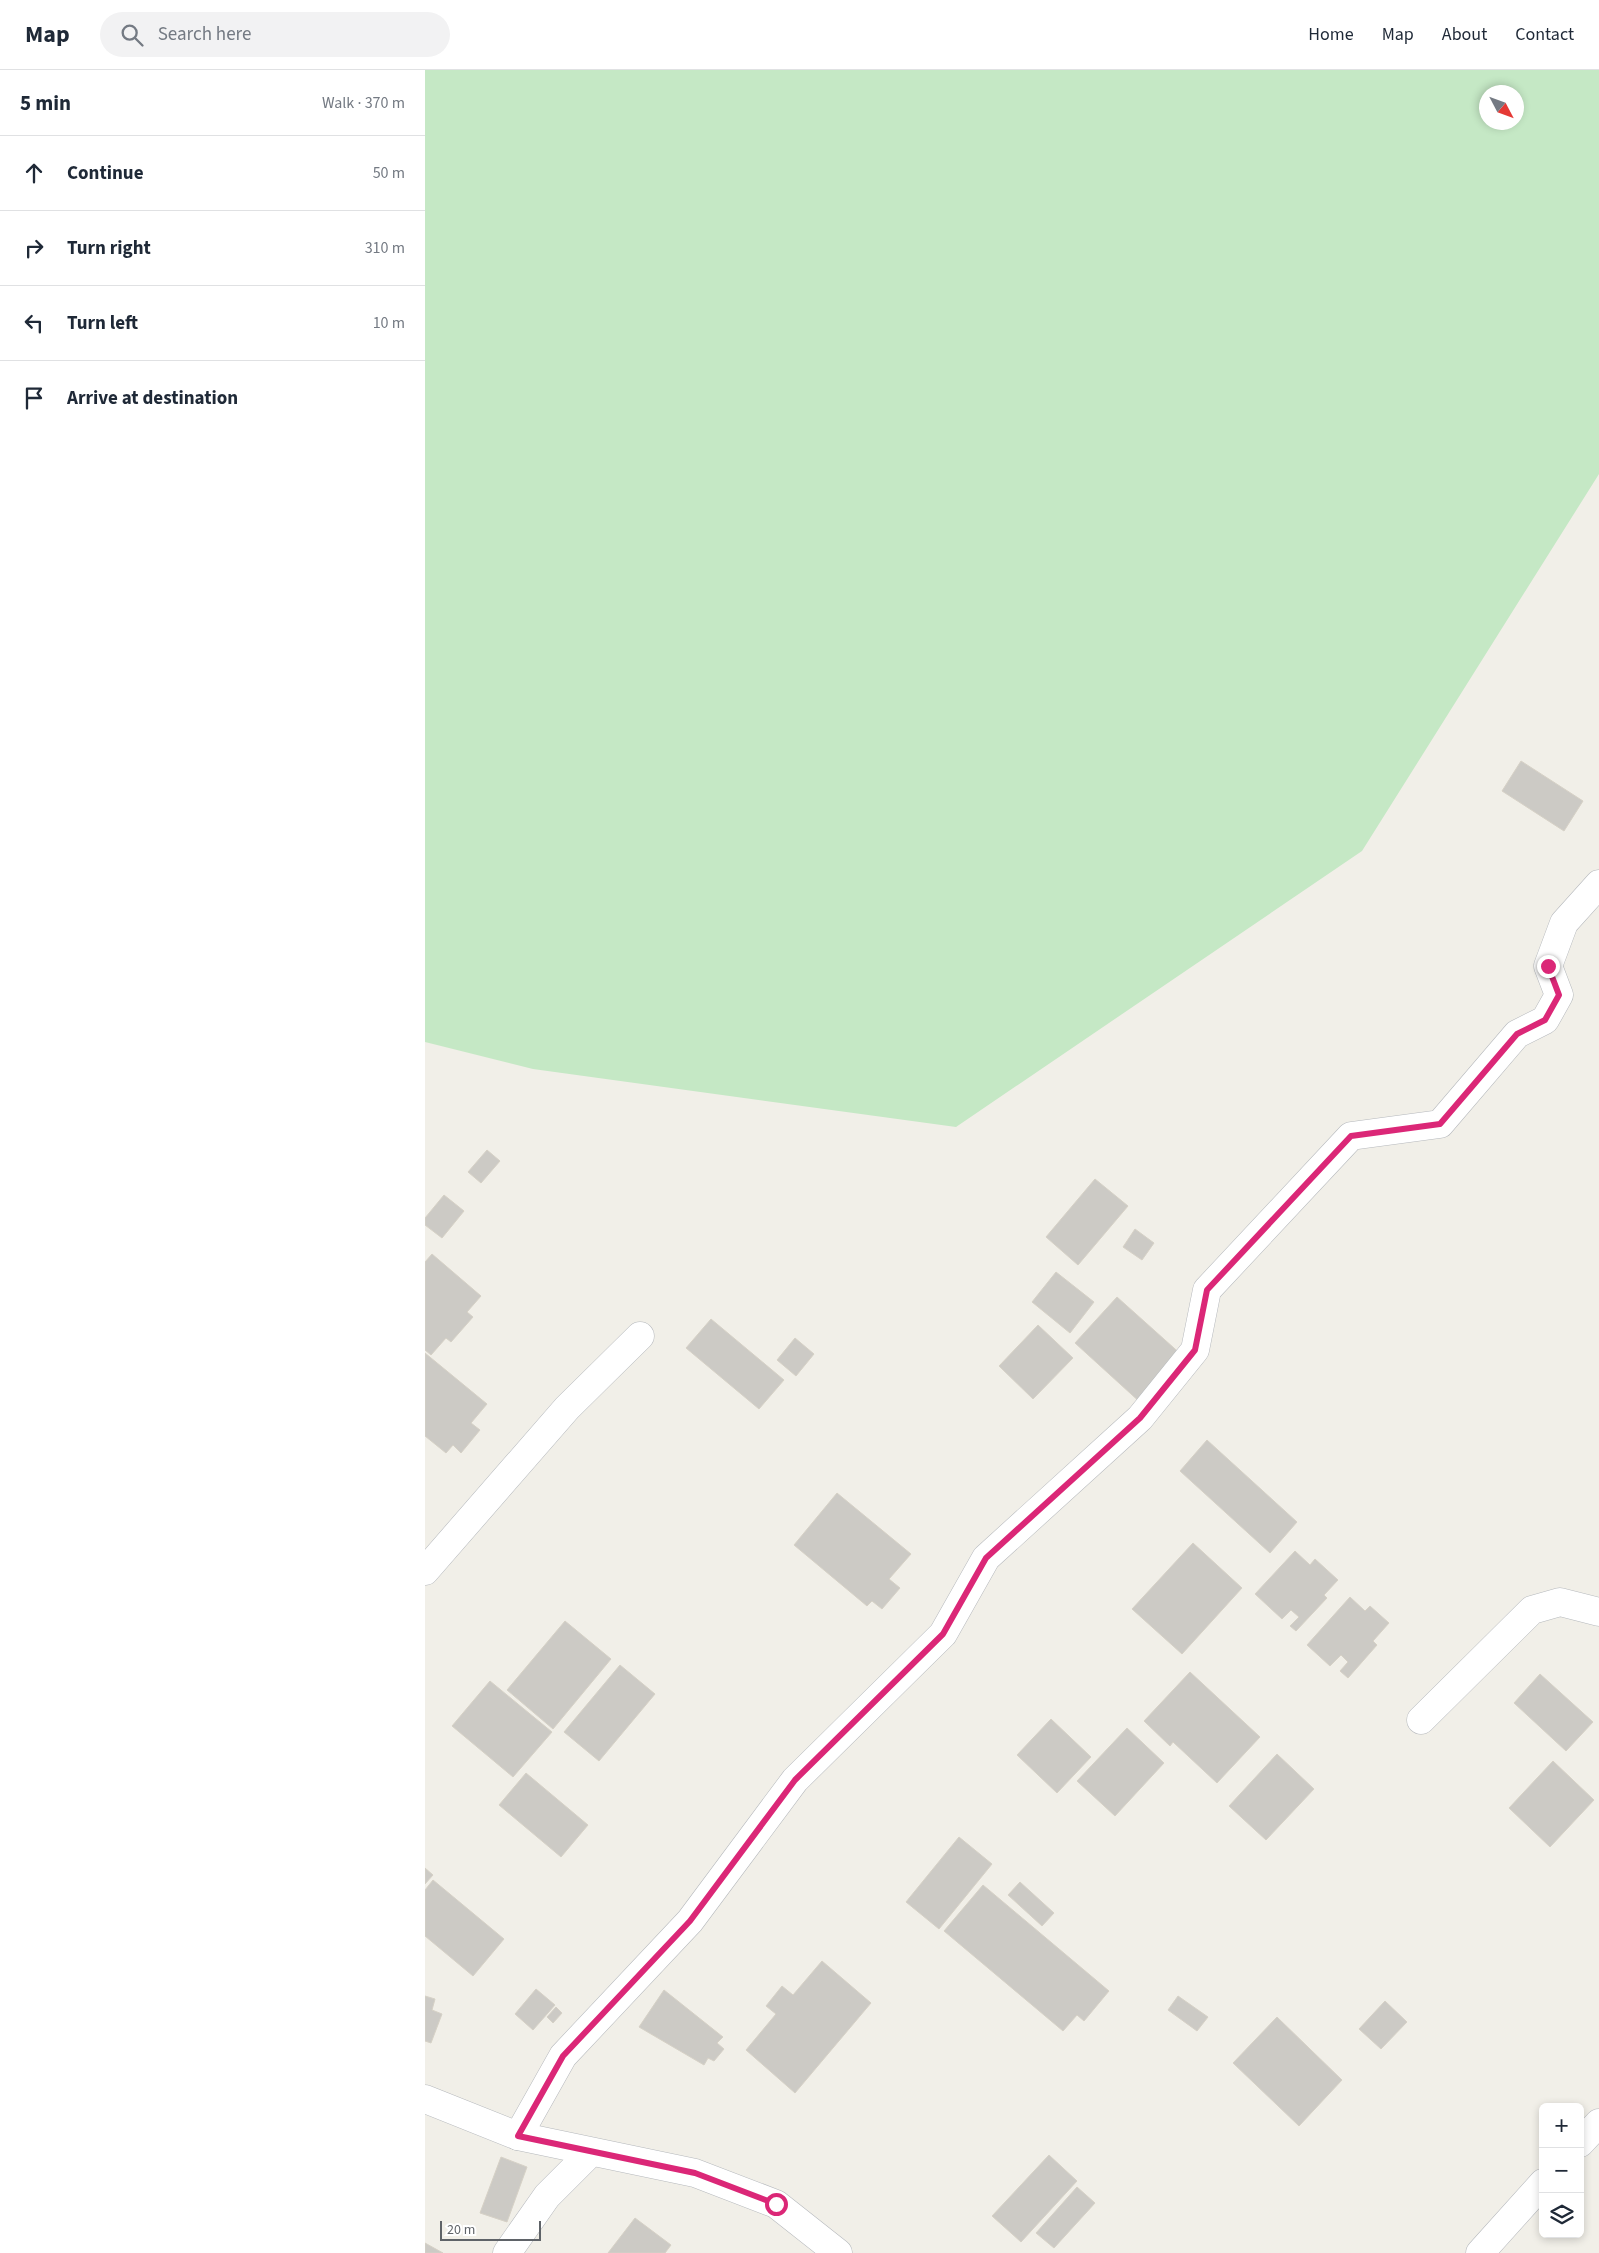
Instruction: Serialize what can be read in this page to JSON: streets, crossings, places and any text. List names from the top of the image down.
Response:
{
  "scale_bar": "20 m",
  "north": "bottom right",
  "page": {
    "header": "Map",
    "search": "Search here",
    "nav": [
      "Home",
      "Map",
      "About",
      "Contact"
    ],
    "heading": ["5 min", "Walk · 370 m"],
    "list": [
      ["Continue", "50 m"],
      ["Turn right", "310 m"],
      ["Turn left", "10 m"],
      "Arrive at destination"
    ],
    "map_buttons": ["+", "−"],
    "scale": "20 m"
  }
}
